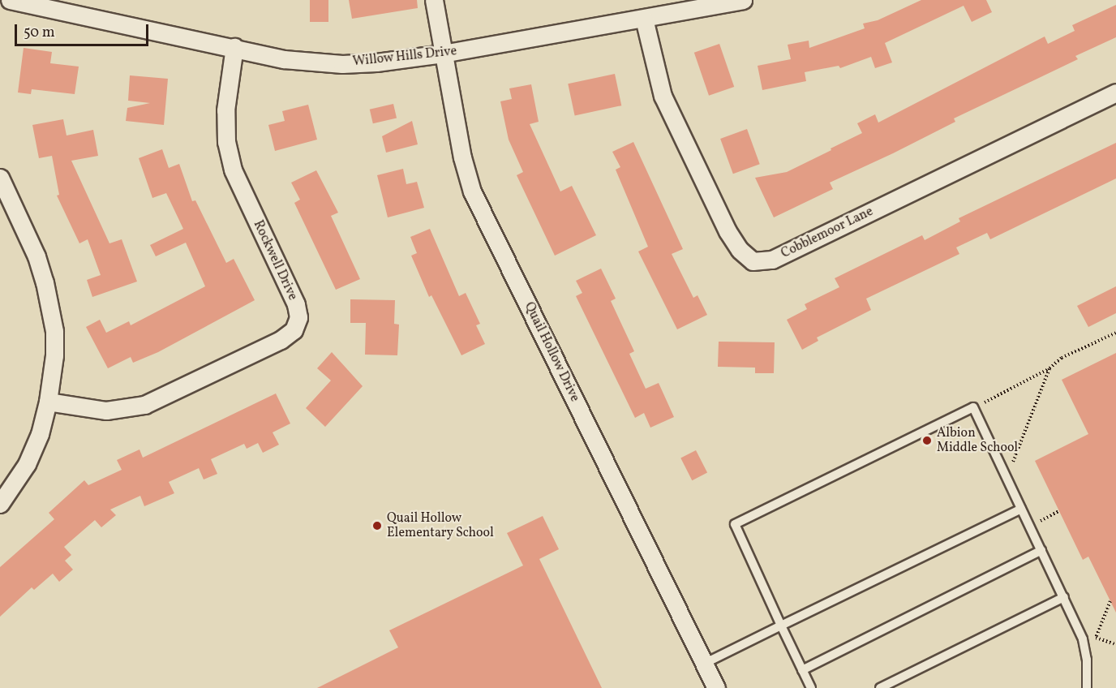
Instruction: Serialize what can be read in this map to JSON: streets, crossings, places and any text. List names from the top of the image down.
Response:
{
  "streets": {
    "street": [
      "Willow Hills Drive",
      "Cobblemoor Lane",
      "Rockwell Drive",
      "Quail Hollow Drive"
    ]
  },
  "crossings": [
    ["Willow Hills Drive", "Cobblemoor Lane"],
    ["Willow Hills Drive", "Rockwell Drive"],
    ["Willow Hills Drive", "Quail Hollow Drive"]
  ],
  "places": ["Albion Middle School", "Quail Hollow Elementary School"],
  "scale_bar": "50 m"
}
